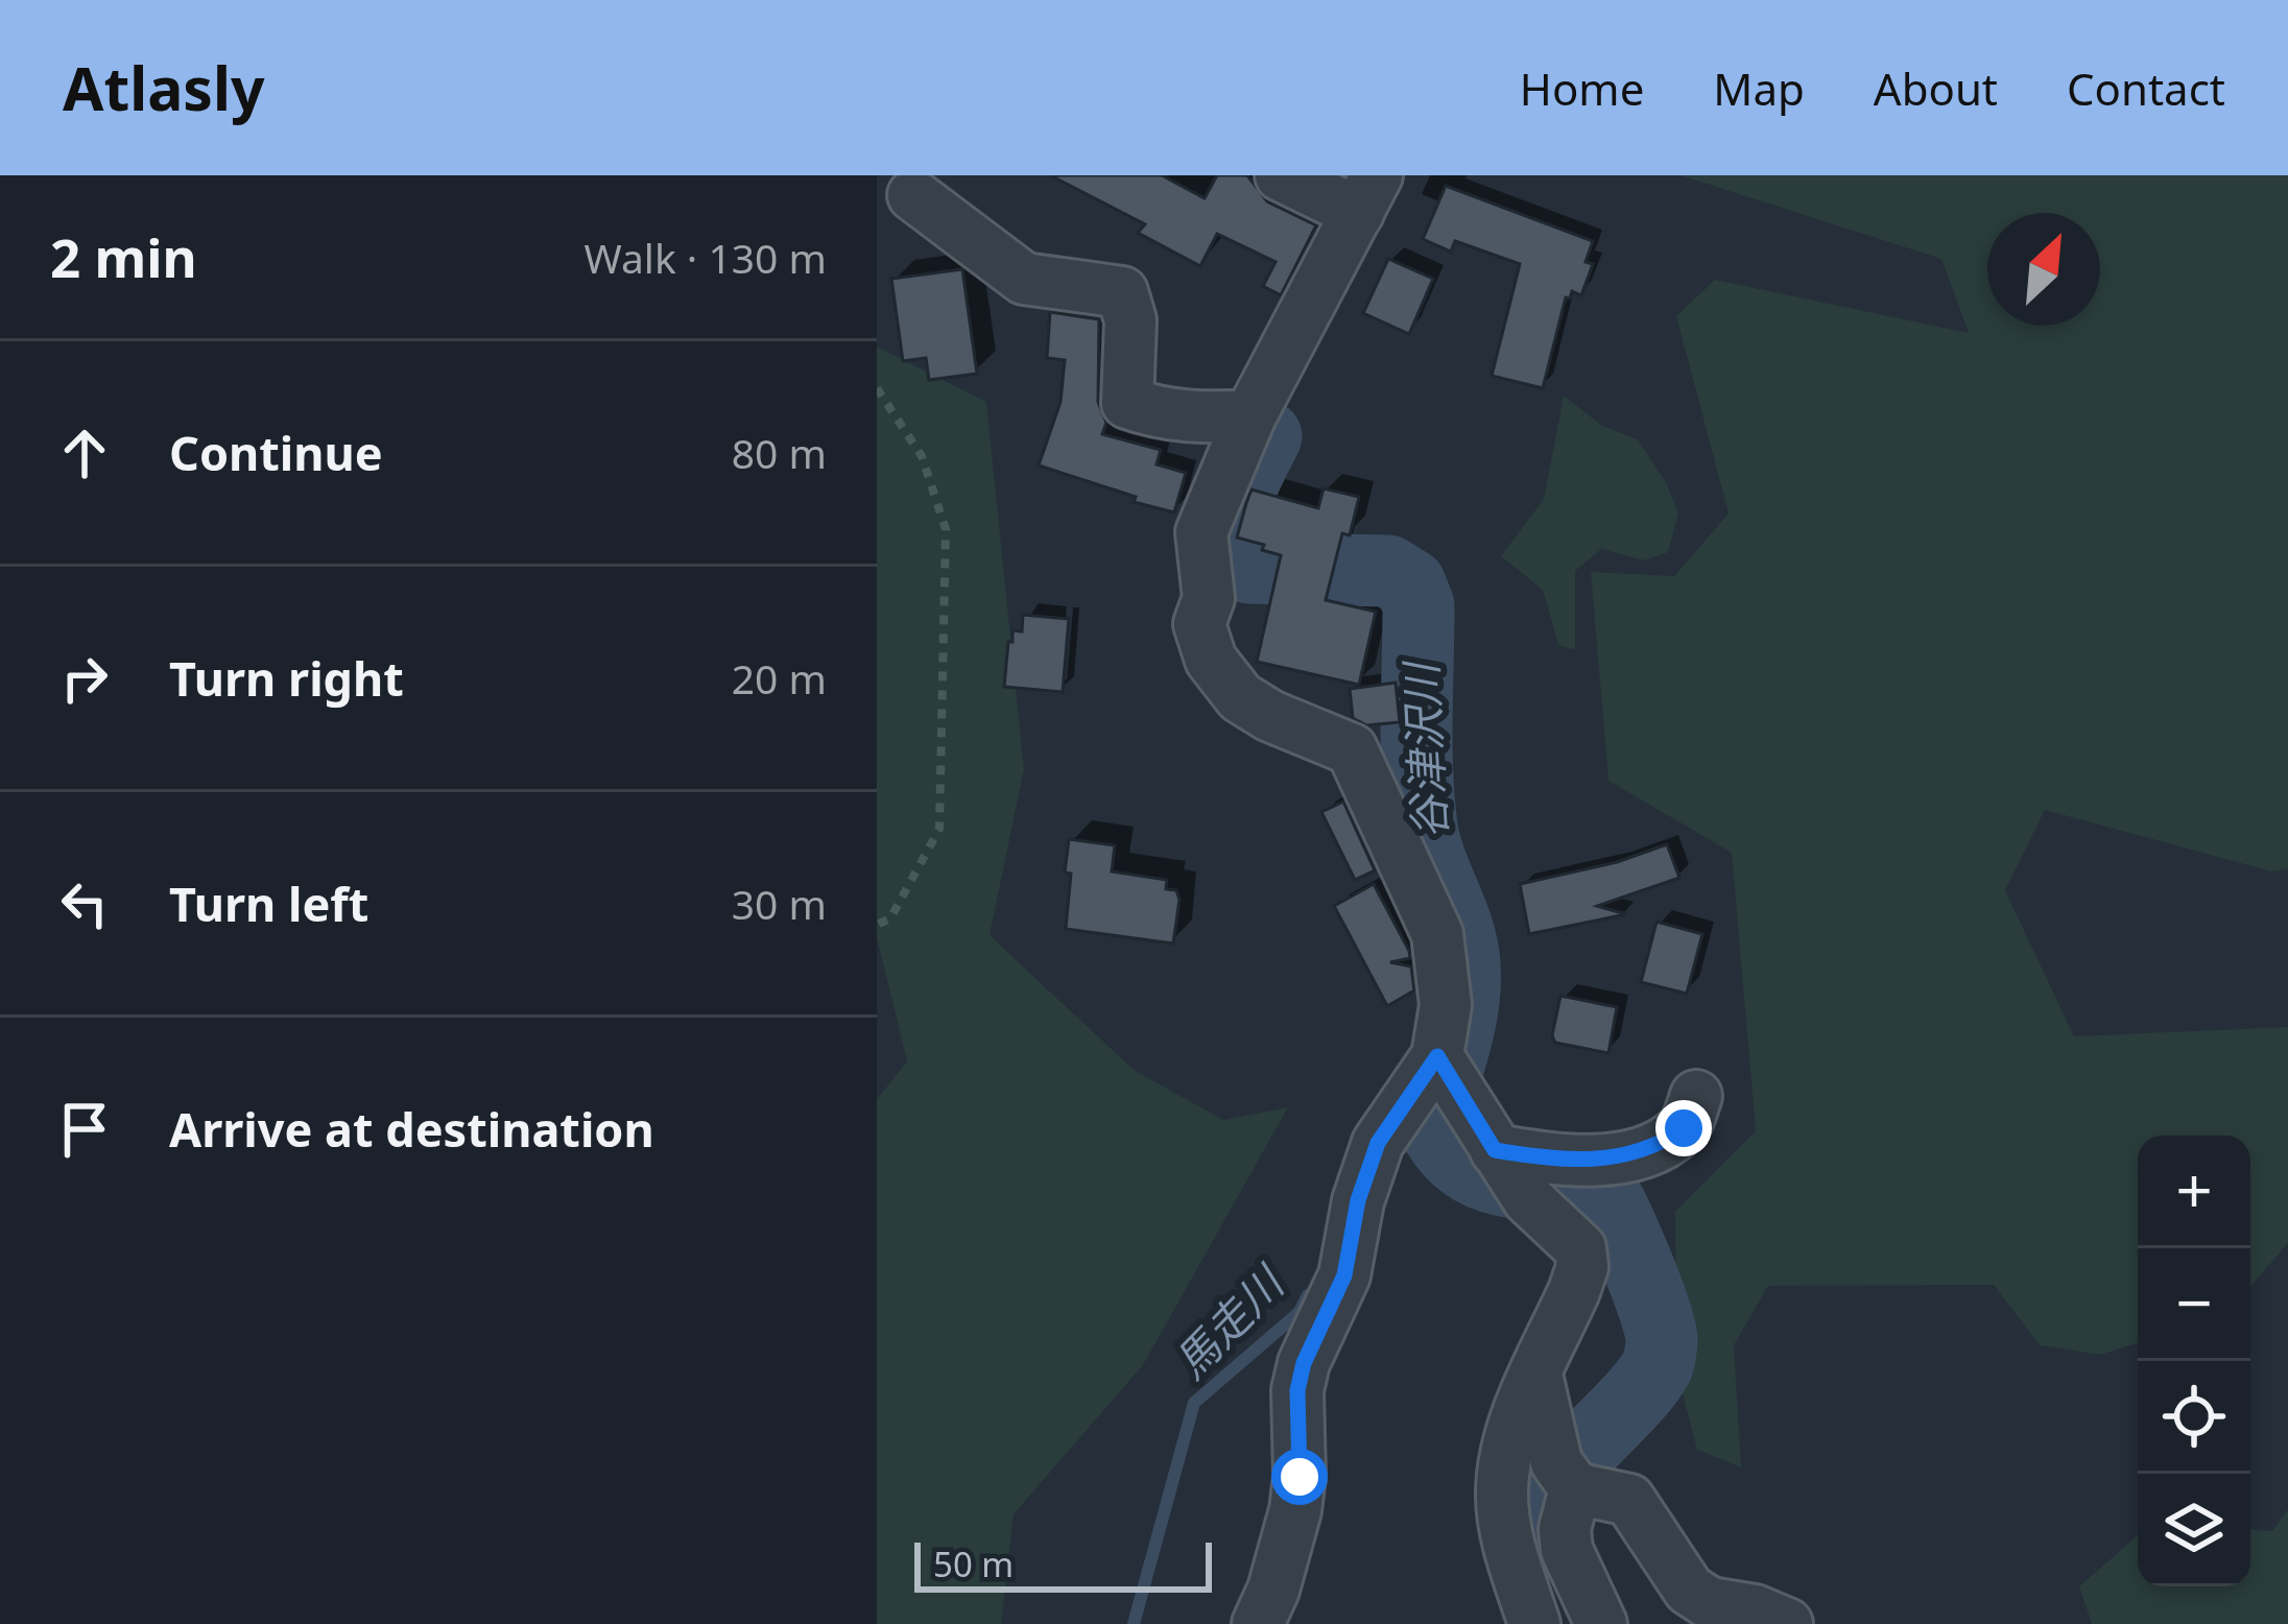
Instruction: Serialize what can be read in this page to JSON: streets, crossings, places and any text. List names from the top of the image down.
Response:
{
  "water": ["谷津沢川", "馬走川"],
  "scale_bar": "50 m",
  "north": "top right",
  "page": {
    "header": "Atlasly",
    "nav": [
      "Home",
      "Map",
      "About",
      "Contact"
    ],
    "heading": ["2 min", "Walk · 130 m"],
    "list": [
      ["Continue", "80 m"],
      ["Turn right", "20 m"],
      ["Turn left", "30 m"],
      "Arrive at destination"
    ],
    "map_buttons": ["+", "−"],
    "scale": "50 m"
  }
}
